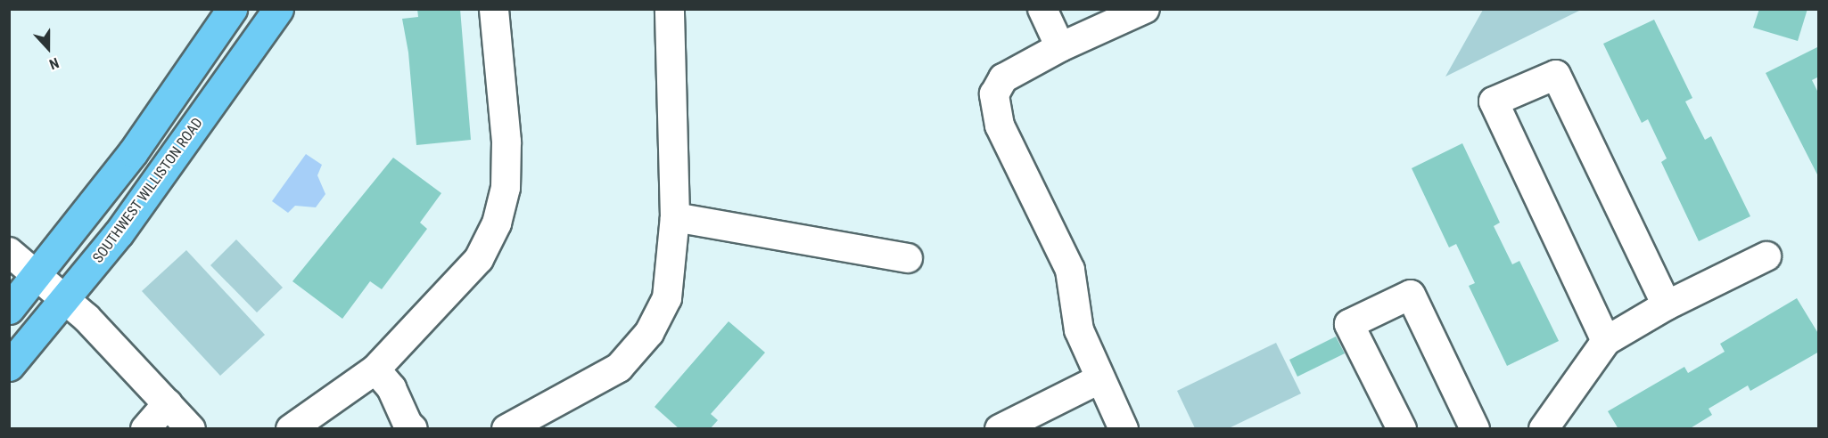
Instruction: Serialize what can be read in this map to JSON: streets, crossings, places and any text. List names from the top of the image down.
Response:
{
  "streets": {
    "highway": ["SOUTHWEST WILLISTON ROAD"]
  },
  "north": "bottom"
}
